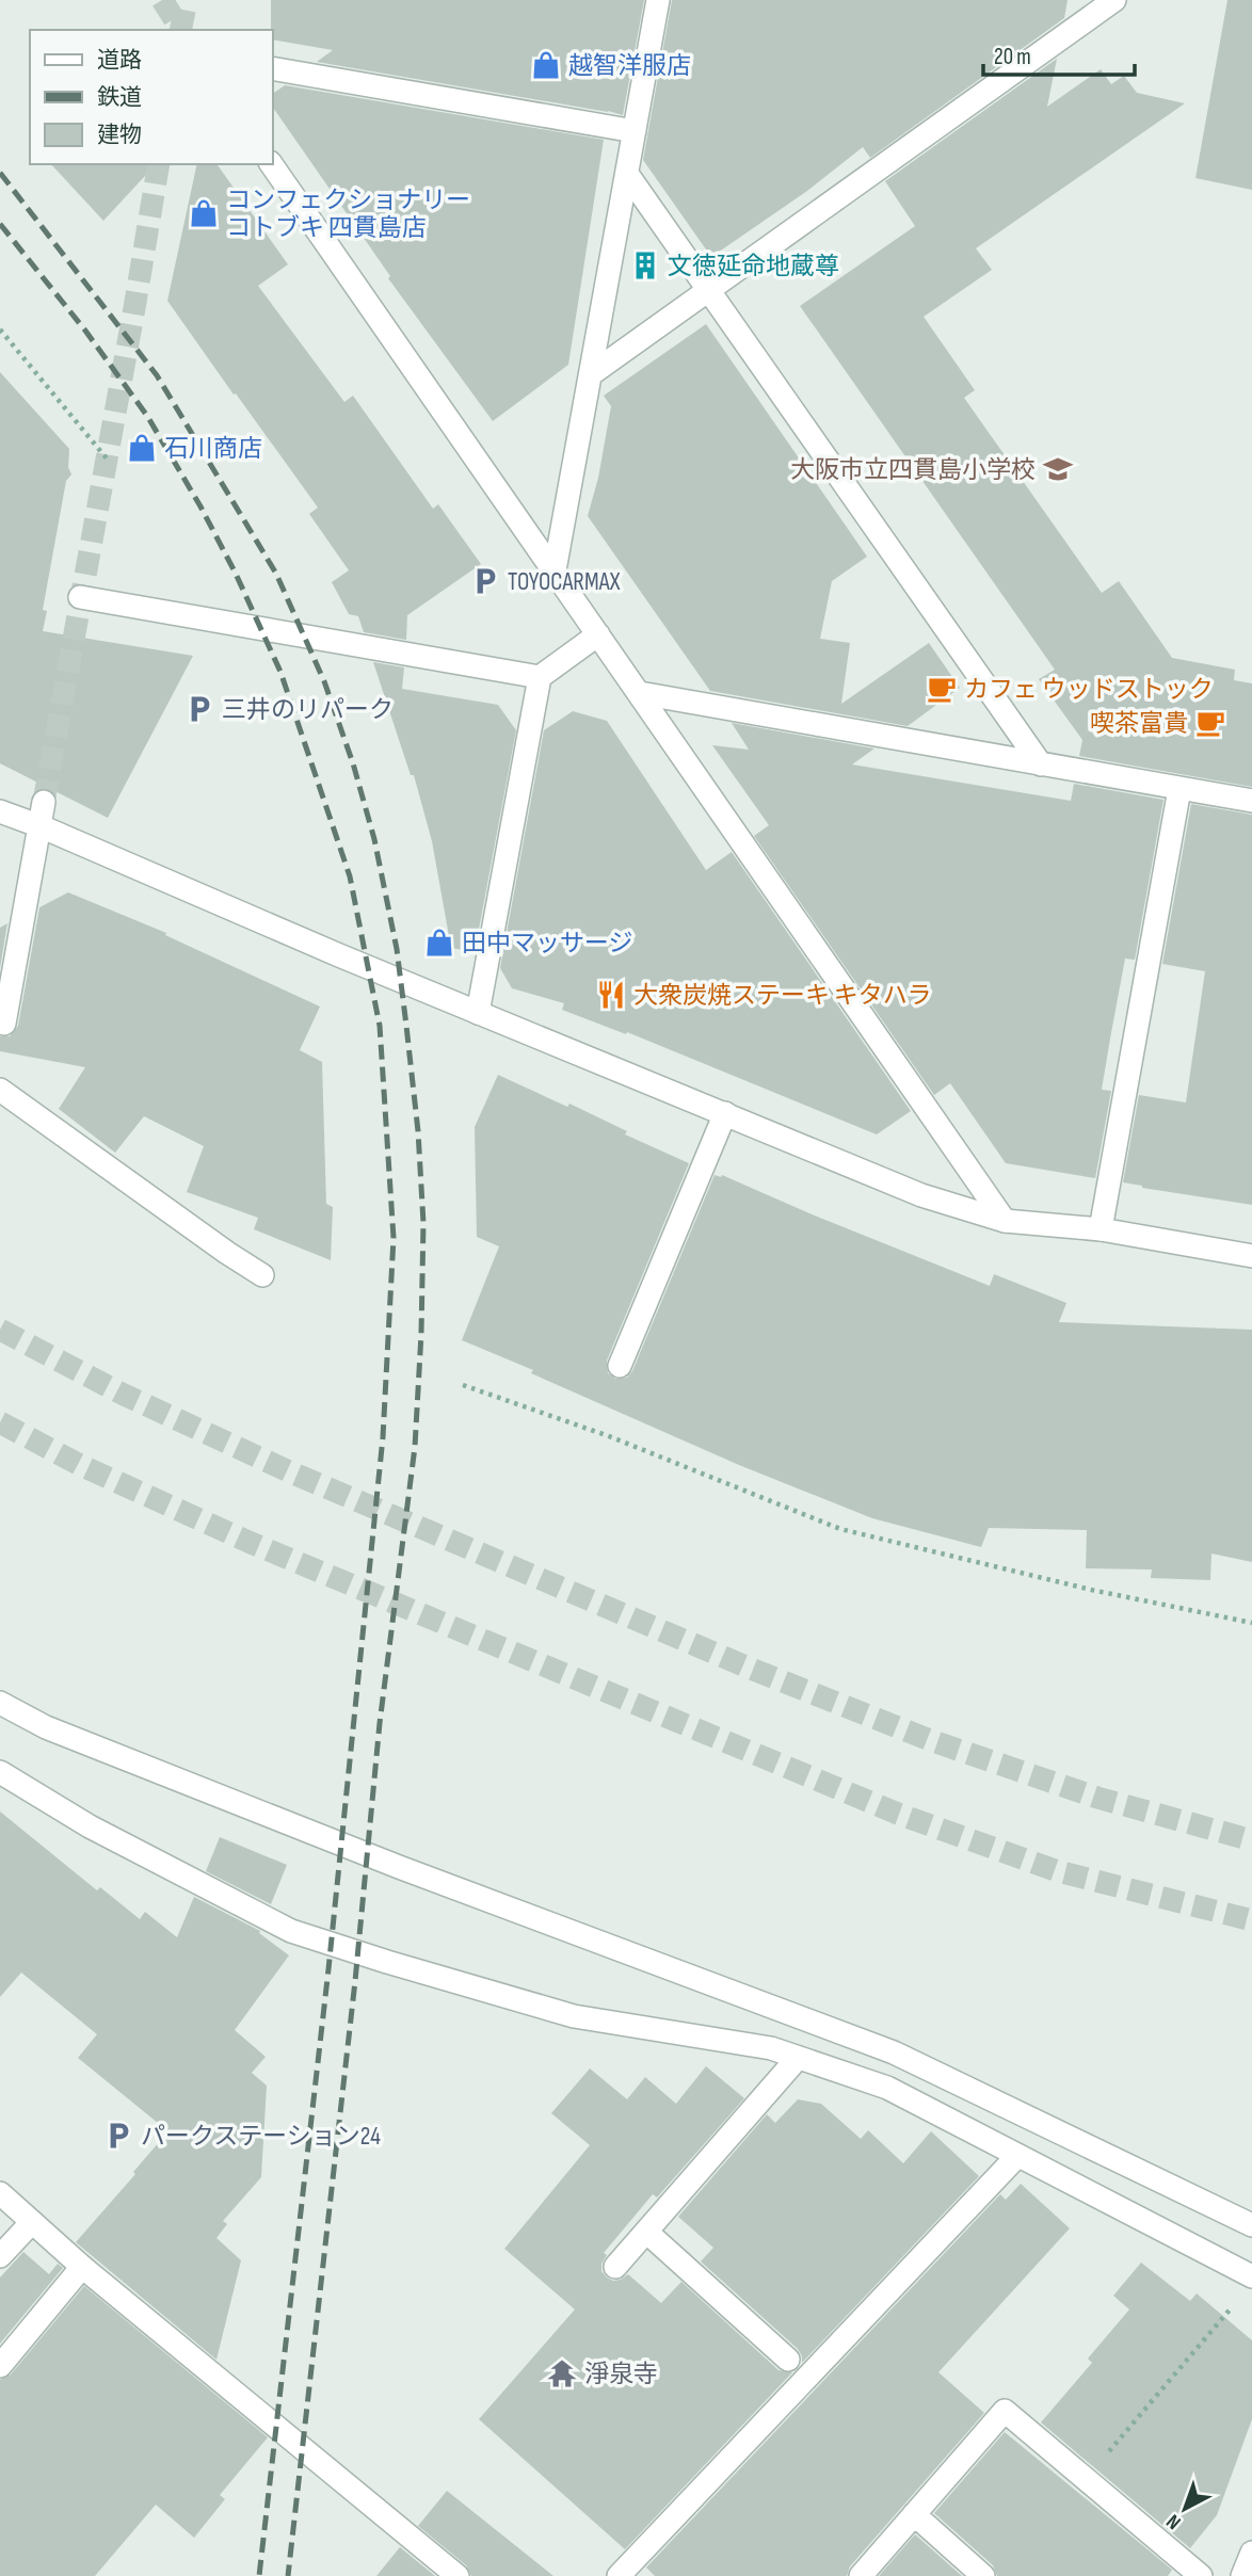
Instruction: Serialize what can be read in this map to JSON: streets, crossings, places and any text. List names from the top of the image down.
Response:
{
  "places": {
    "shop": [
      "越智洋服店",
      "コンフェクショナリー コトブキ 四貫島店",
      "石川商店",
      "田中マッサージ"
    ],
    "building": ["文徳延命地蔵尊"],
    "school or university": ["大阪市立四貫島小学校"],
    "parking": ["TOYOCARMAX", "三井のリパーク", "パークステーション24"],
    "cafe": ["カフェ ウッドストック", "喫茶富貴"],
    "restaurant": ["大衆炭焼ステーキ キタハラ"],
    "temple": ["淨泉寺"]
  },
  "legend": ["道路", "鉄道", "建物"],
  "scale_bar": "20 m",
  "north": "bottom left"
}
